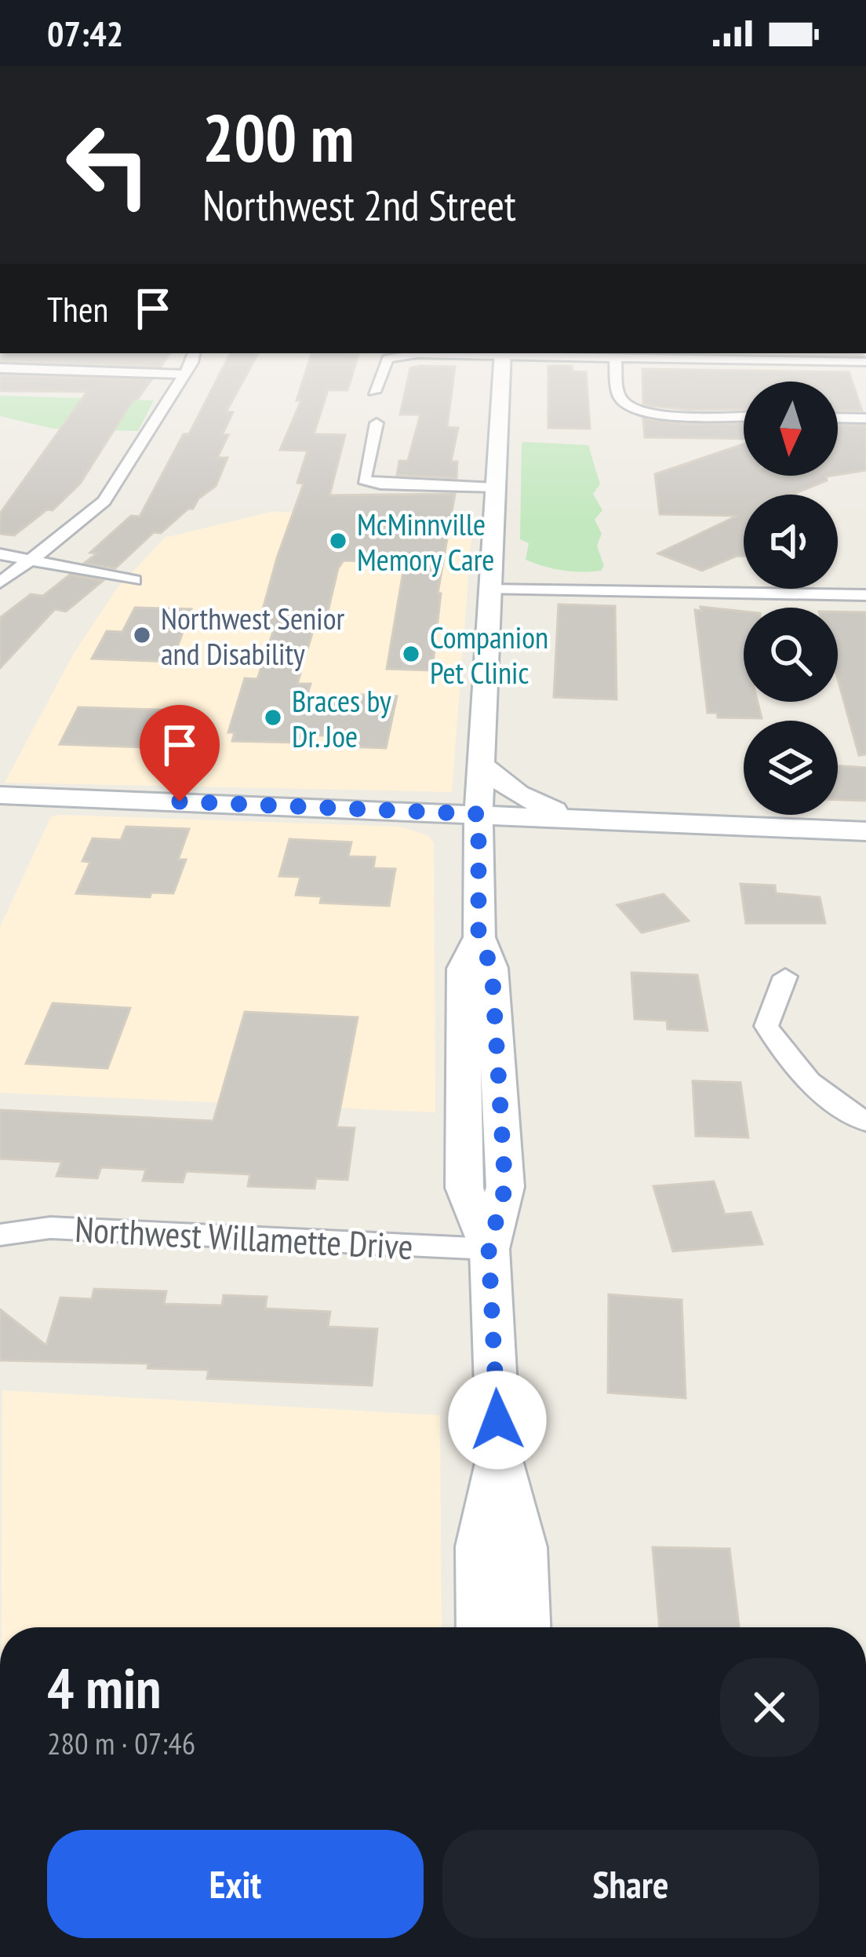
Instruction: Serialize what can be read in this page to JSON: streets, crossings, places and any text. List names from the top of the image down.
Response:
{
  "streets": {
    "street": ["Northwest Willamette Drive"]
  },
  "places": [
    "McMinnville Memory Care",
    "Northwest Senior and Disability",
    "Companion Pet Clinic",
    "Braces by Dr. Joe"
  ],
  "north": "bottom",
  "page": {
    "status": "07:42",
    "turn": ["200 m", "Northwest 2nd Street"],
    "then": "Then",
    "heading": ["4 min", "280 m · 07:46"],
    "buttons": ["Exit", "Share"]
  }
}
